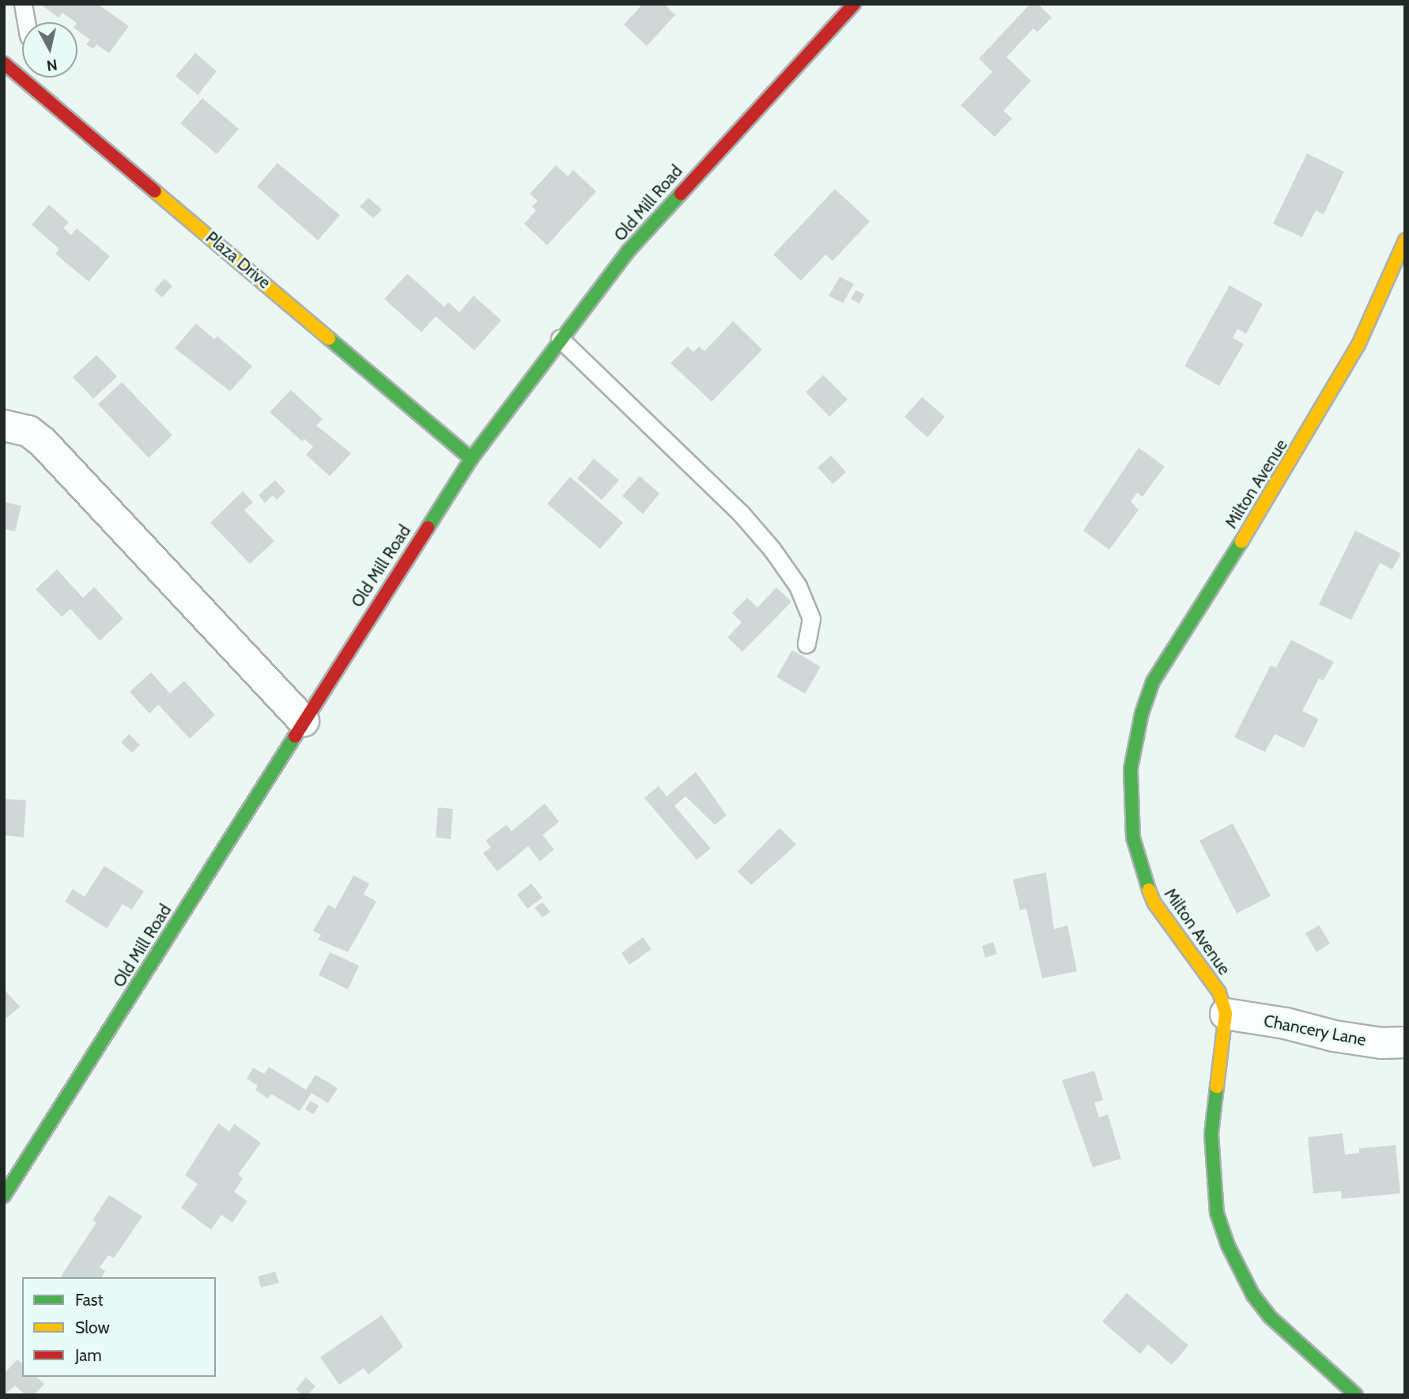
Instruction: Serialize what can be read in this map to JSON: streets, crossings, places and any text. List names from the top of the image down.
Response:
{
  "streets": {
    "street": [
      "Old Mill Road",
      "Plaza Drive",
      "Milton Avenue",
      "Chancery Lane"
    ]
  },
  "crossings": [
    ["Old Mill Road", "Plaza Drive"],
    ["Milton Avenue", "Chancery Lane"]
  ],
  "legend": ["Fast", "Slow", "Jam"],
  "north": "bottom"
}
